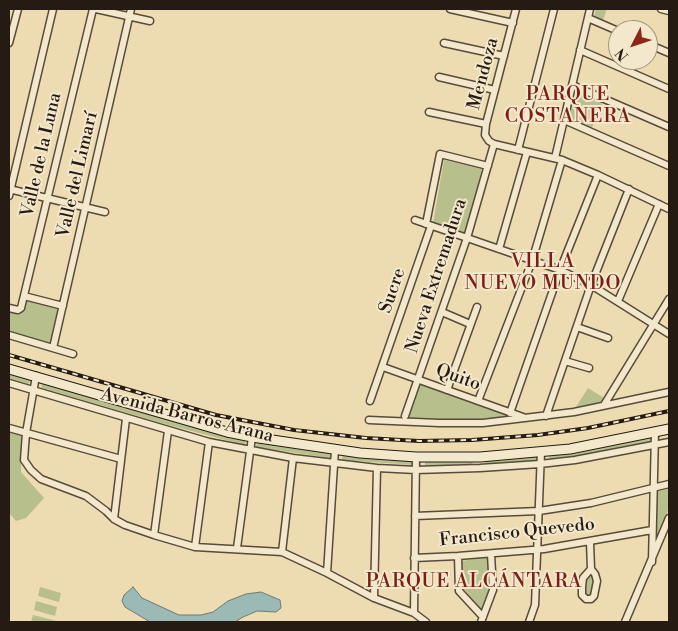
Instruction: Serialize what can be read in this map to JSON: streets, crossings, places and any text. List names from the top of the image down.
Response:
{
  "streets": {
    "main road": ["Avenida Barros Arana"],
    "street": [
      "Mendoza",
      "Valle de la Luna",
      "Valle del Limarí",
      "Nueva Extremadura",
      "Sucre",
      "Quito",
      "Francisco Quevedo"
    ]
  },
  "crossings": [
    ["Mendoza", "Nueva Extremadura"],
    ["Nueva Extremadura", "Sucre"],
    ["Nueva Extremadura", "Quito"],
    ["Sucre", "Quito"]
  ],
  "districts": ["PARQUE COSTANERA", "VILLA NUEVO MUNDO", "PARQUE ALCÁNTARA"],
  "north": "bottom left"
}
